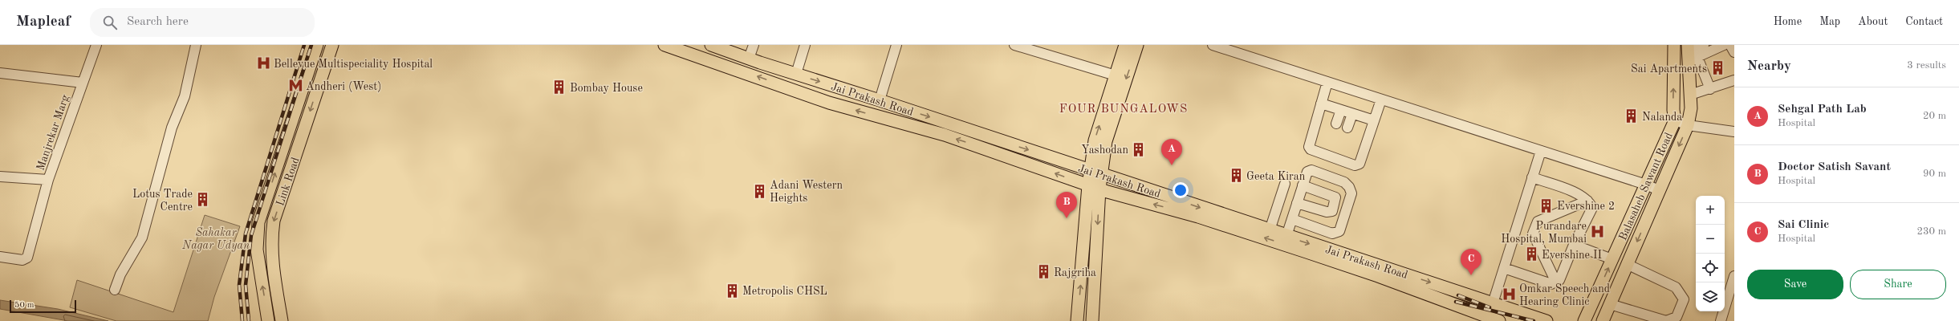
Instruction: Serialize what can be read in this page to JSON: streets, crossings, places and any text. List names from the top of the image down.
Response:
{
  "streets": {
    "main road": ["Jai Prakash Road", "Link Road", "Balasaheb Sawant Road"],
    "street": ["Manjrekar Marg"]
  },
  "districts": ["FOUR BUNGALOWS"],
  "parks": ["Sahakar Nagar Udyan"],
  "places": {
    "hospital": ["Bellevue Multispeciality Hospital", "Purandare Hospital, Mumbai", "Omkar Speech and Hearing Clinic"],
    "building": [
      "Sai Apartments",
      "Bombay House",
      "Nalanda",
      "Yashodan",
      "Geeta Kiran",
      "Adani Western Heights",
      "Lotus Trade Centre",
      "Evershine 2",
      "Evershine II",
      "Rajgriha",
      "Metropolis CHSL"
    ],
    "metro station": ["Andheri (West)"]
  },
  "scale_bar": "50 m",
  "page": {
    "header": "Mapleaf",
    "search": "Search here",
    "nav": [
      "Home",
      "Map",
      "About",
      "Contact"
    ],
    "heading": ["Nearby", "3 results"],
    "list": [
      {
        "mark": "A",
        "name": "Sehgal Path Lab",
        "note": "Hospital",
        "value": "20 m"
      },
      {
        "mark": "B",
        "name": "Doctor Satish Savant",
        "note": "Hospital",
        "value": "90 m"
      },
      {
        "mark": "C",
        "name": "Sai Clinic",
        "note": "Hospital",
        "value": "230 m"
      }
    ],
    "pins": ["A", "B", "C"],
    "map_buttons": ["+", "−"],
    "buttons": ["Save", "Share"],
    "scale": "50 m"
  }
}
